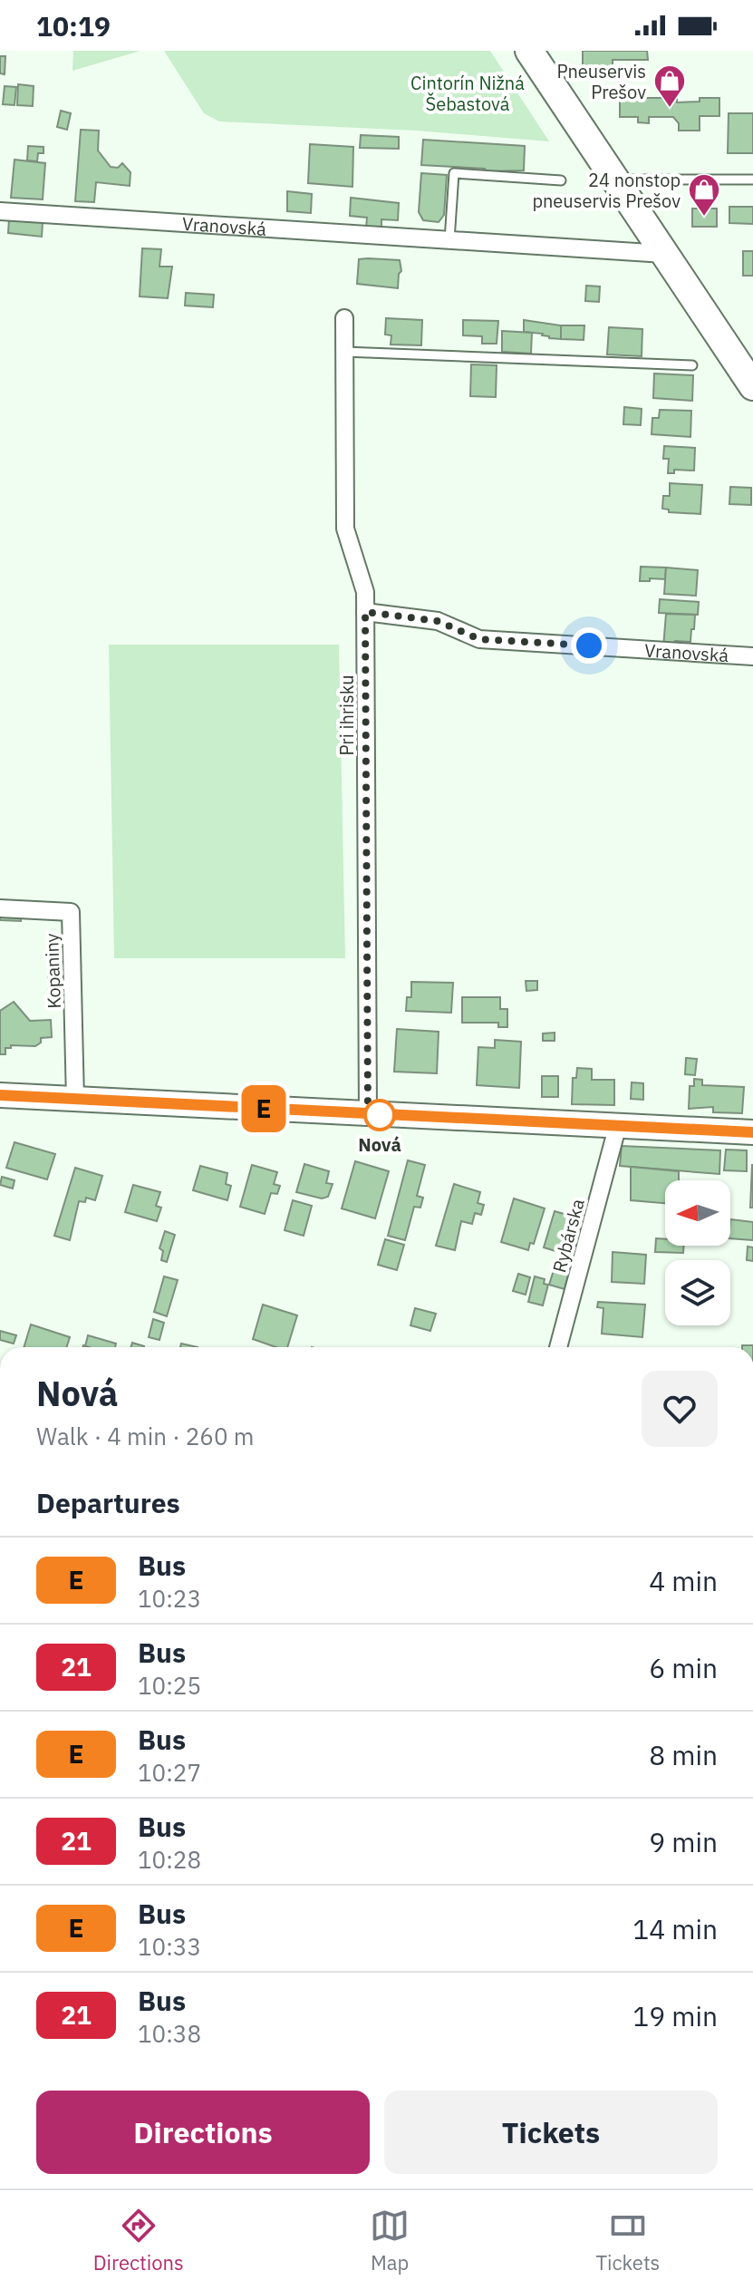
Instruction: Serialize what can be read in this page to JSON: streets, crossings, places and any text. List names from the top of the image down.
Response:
{
  "streets": {
    "street": [
      "Vranovská",
      "Pri ihrisku",
      "Kopaniny",
      "Rybárska"
    ]
  },
  "crossings": [
    ["Vranovská", "Pri ihrisku"]
  ],
  "parks": ["Cintorín Nižná Šebastová"],
  "places": {
    "shop": ["Pneuservis Prešov", "24 nonstop pneuservis Prešov"],
    "other": ["Nová"]
  },
  "lines": ["bus line E"],
  "north": "left",
  "page": {
    "status": "10:19",
    "on_map": "E",
    "heading": [
      ["Nová", "Walk · 4 min · 260 m"],
      "Departures"
    ],
    "list": [
      {
        "mark": "E",
        "name": "Bus",
        "note": "10:23",
        "value": "4 min"
      },
      {
        "mark": "21",
        "name": "Bus",
        "note": "10:25",
        "value": "6 min"
      },
      {
        "mark": "E",
        "name": "Bus",
        "note": "10:27",
        "value": "8 min"
      },
      {
        "mark": "21",
        "name": "Bus",
        "note": "10:28",
        "value": "9 min"
      },
      {
        "mark": "E",
        "name": "Bus",
        "note": "10:33",
        "value": "14 min"
      },
      {
        "mark": "21",
        "name": "Bus",
        "note": "10:38",
        "value": "19 min"
      }
    ],
    "buttons": ["Directions", "Tickets"],
    "tabs": ["Directions", "Map", "Tickets"]
  }
}
